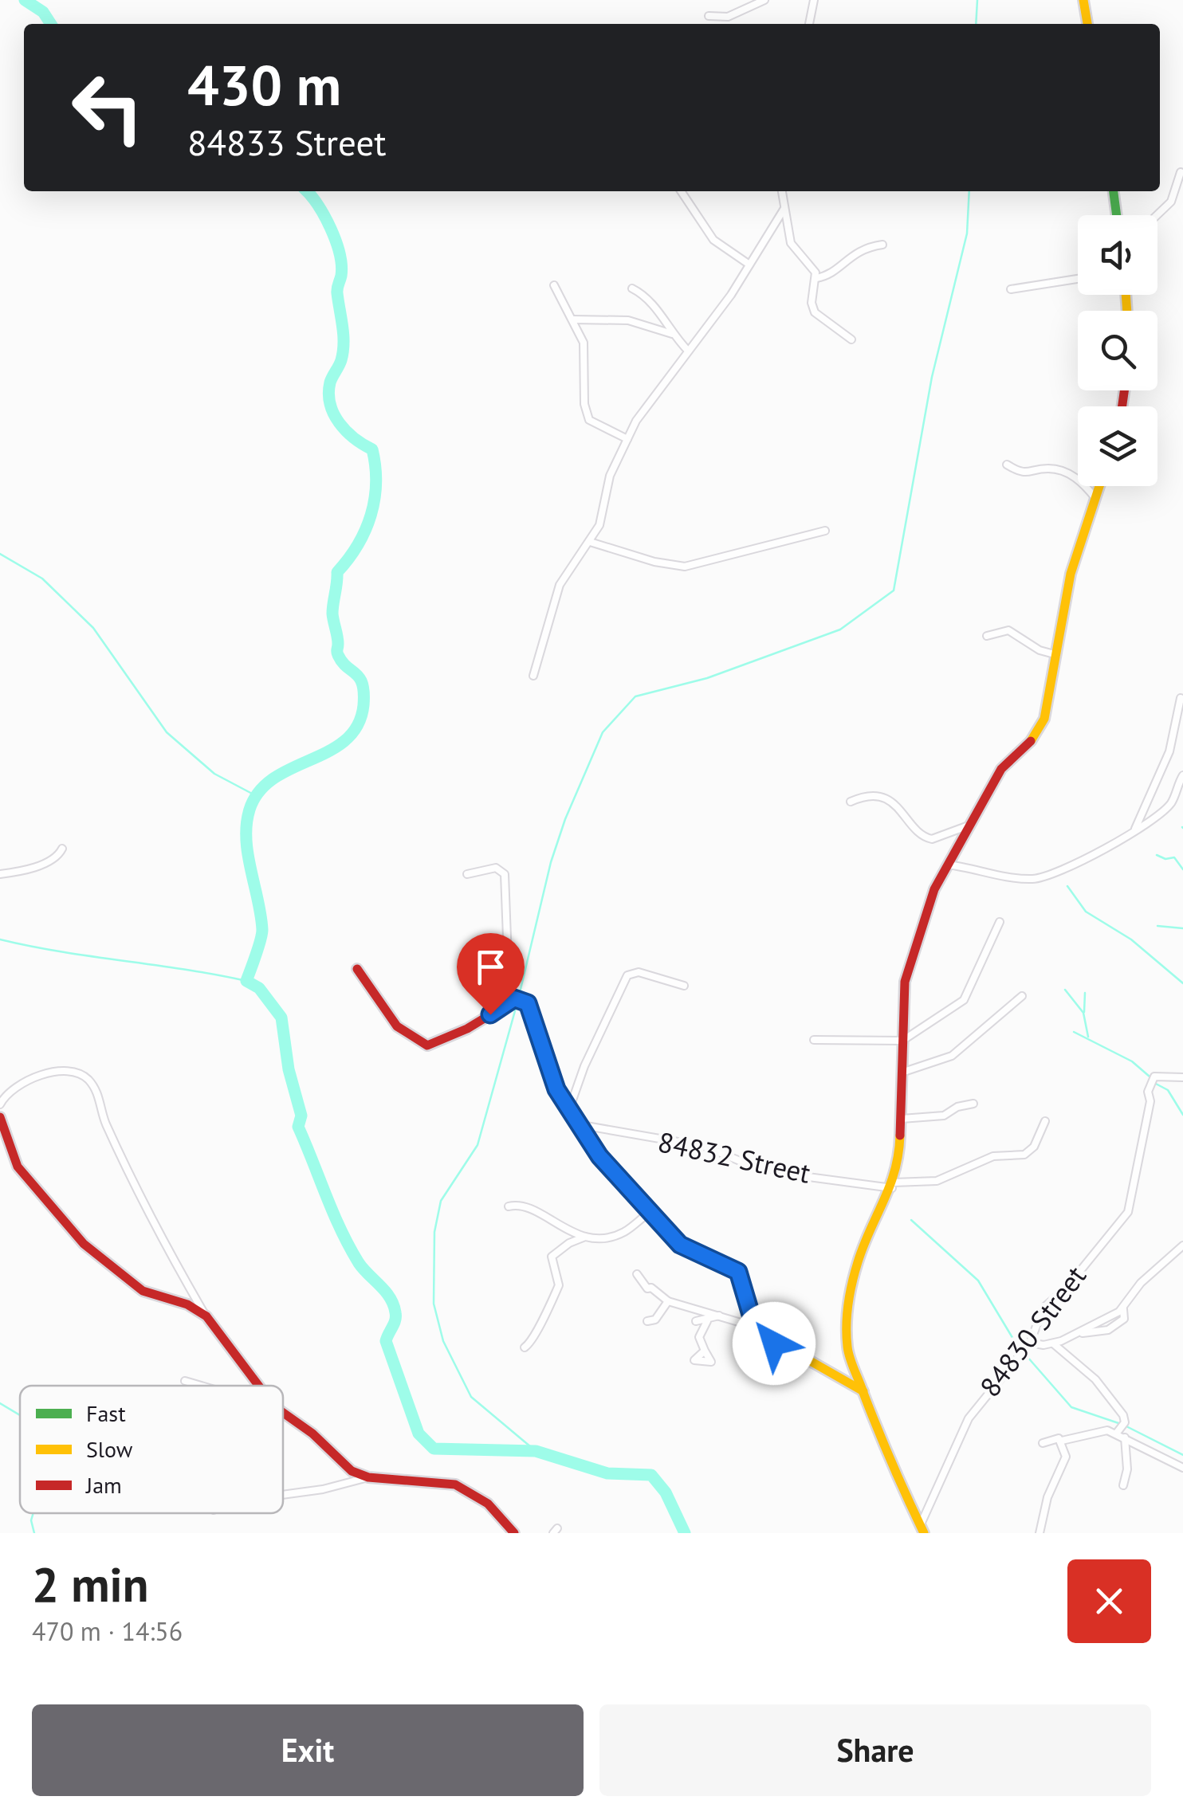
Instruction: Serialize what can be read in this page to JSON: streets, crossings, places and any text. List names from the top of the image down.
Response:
{
  "streets": {
    "street": ["84832 Street", "84830 Street"]
  },
  "legend": ["Fast", "Slow", "Jam"],
  "page": {
    "turn": ["430 m", "84833 Street"],
    "heading": ["2 min", "470 m · 14:56"],
    "buttons": ["Exit", "Share"]
  }
}
